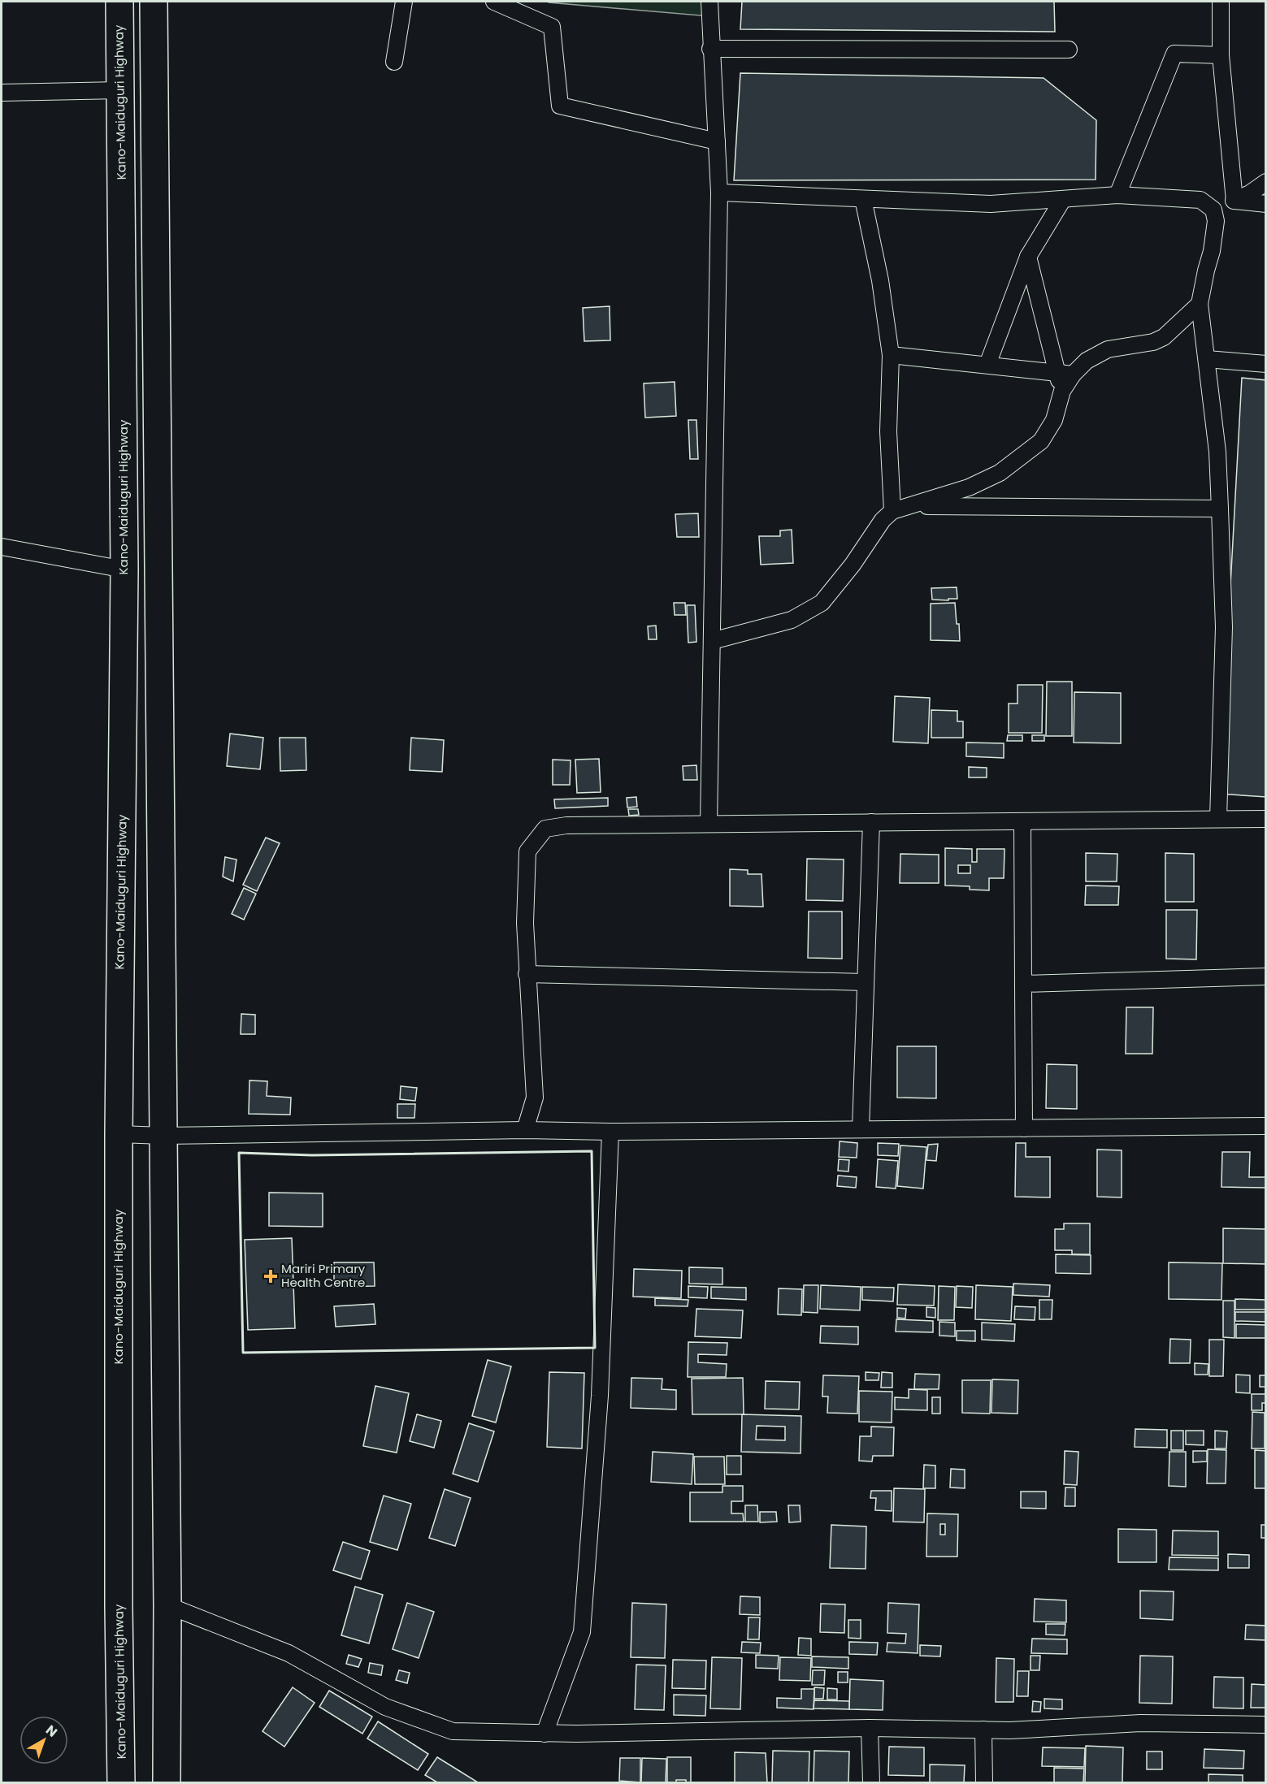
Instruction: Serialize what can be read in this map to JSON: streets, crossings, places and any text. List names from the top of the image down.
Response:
{
  "streets": {
    "highway": ["Kano-Maiduguri Highway"]
  },
  "places": {
    "health": ["Mariri Primary Health Centre"]
  },
  "north": "top right"
}
